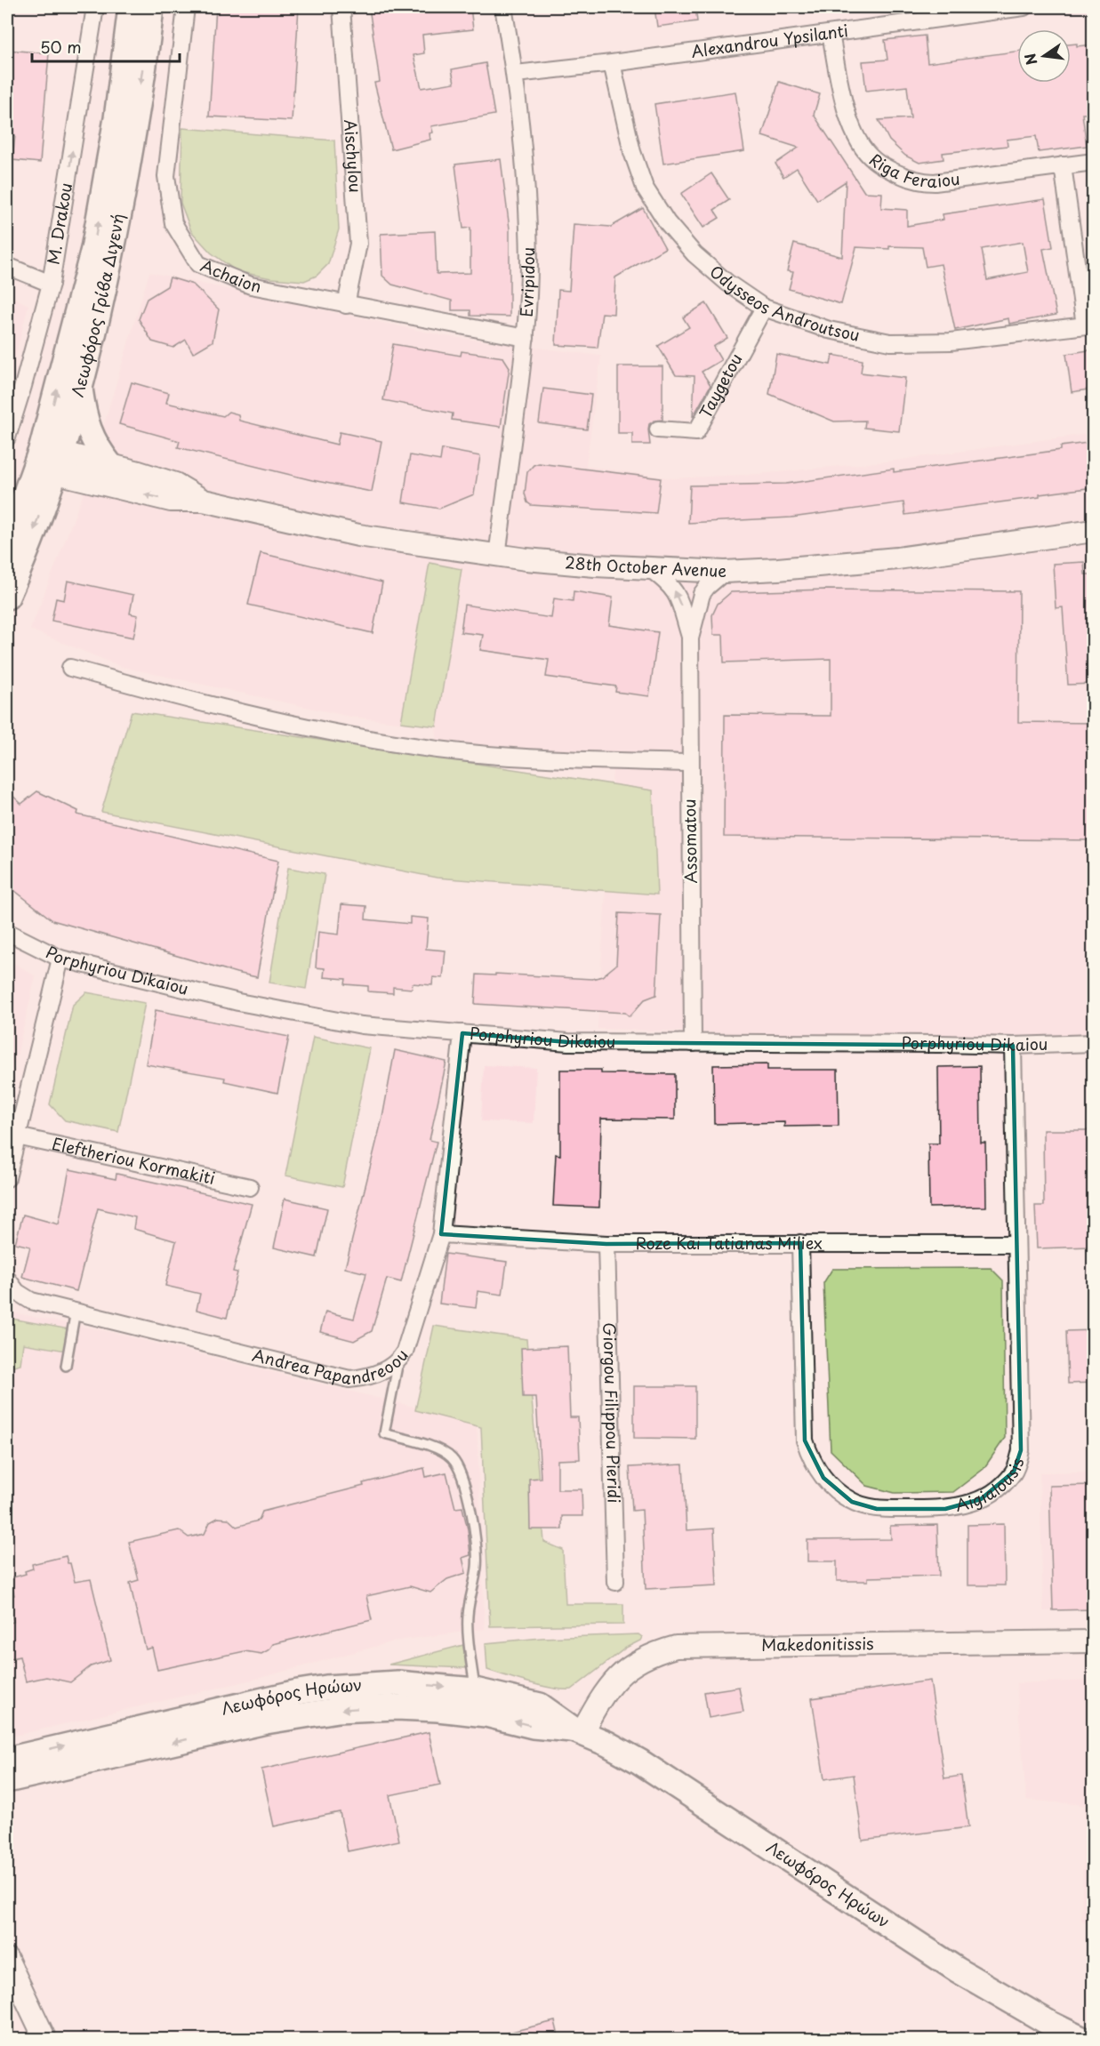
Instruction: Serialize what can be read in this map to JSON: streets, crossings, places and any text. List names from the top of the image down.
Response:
{
  "streets": {
    "main road": [
      "Λεωφόρος Γρίβα Διγενή",
      "28th October Avenue",
      "Makedonitissis",
      "Λεωφόρος Ηρώων"
    ],
    "street": [
      "Alexandrou Ypsilanti",
      "Aischylou",
      "Riga Feraiou",
      "M. Drakou",
      "Achaion",
      "Evripidou",
      "Odysseos Androutsou",
      "Taygetou",
      "Assomatou",
      "Porphyriou Dikaiou",
      "Eleftheriou Kormakiti",
      "Roze Kai Tatianas Miliex",
      "Andrea Papandreoou",
      "Giorgou Filippou Pieridi",
      "Aigialousis"
    ]
  },
  "crossings": [
    ["Alexandrou Ypsilanti", "Riga Feraiou"],
    ["Alexandrou Ypsilanti", "Evripidou"],
    ["Alexandrou Ypsilanti", "Odysseos Androutsou"],
    ["Aischylou", "Achaion"],
    ["Achaion", "Evripidou"],
    ["Evripidou", "28th October Avenue"],
    ["Odysseos Androutsou", "Taygetou"],
    ["Λεωφόρος Γρίβα Διγενή", "28th October Avenue"],
    ["28th October Avenue", "Assomatou"],
    ["Assomatou", "Porphyriou Dikaiou"],
    ["Porphyriou Dikaiou", "Andrea Papandreoou"],
    ["Porphyriou Dikaiou", "Aigialousis"],
    ["Roze Kai Tatianas Miliex", "Andrea Papandreoou"],
    ["Roze Kai Tatianas Miliex", "Giorgou Filippou Pieridi"],
    ["Roze Kai Tatianas Miliex", "Aigialousis"],
    ["Makedonitissis", "Λεωφόρος Ηρώων"]
  ],
  "one_way": ["M. Drakou"],
  "scale_bar": "50 m",
  "north": "left"
}
